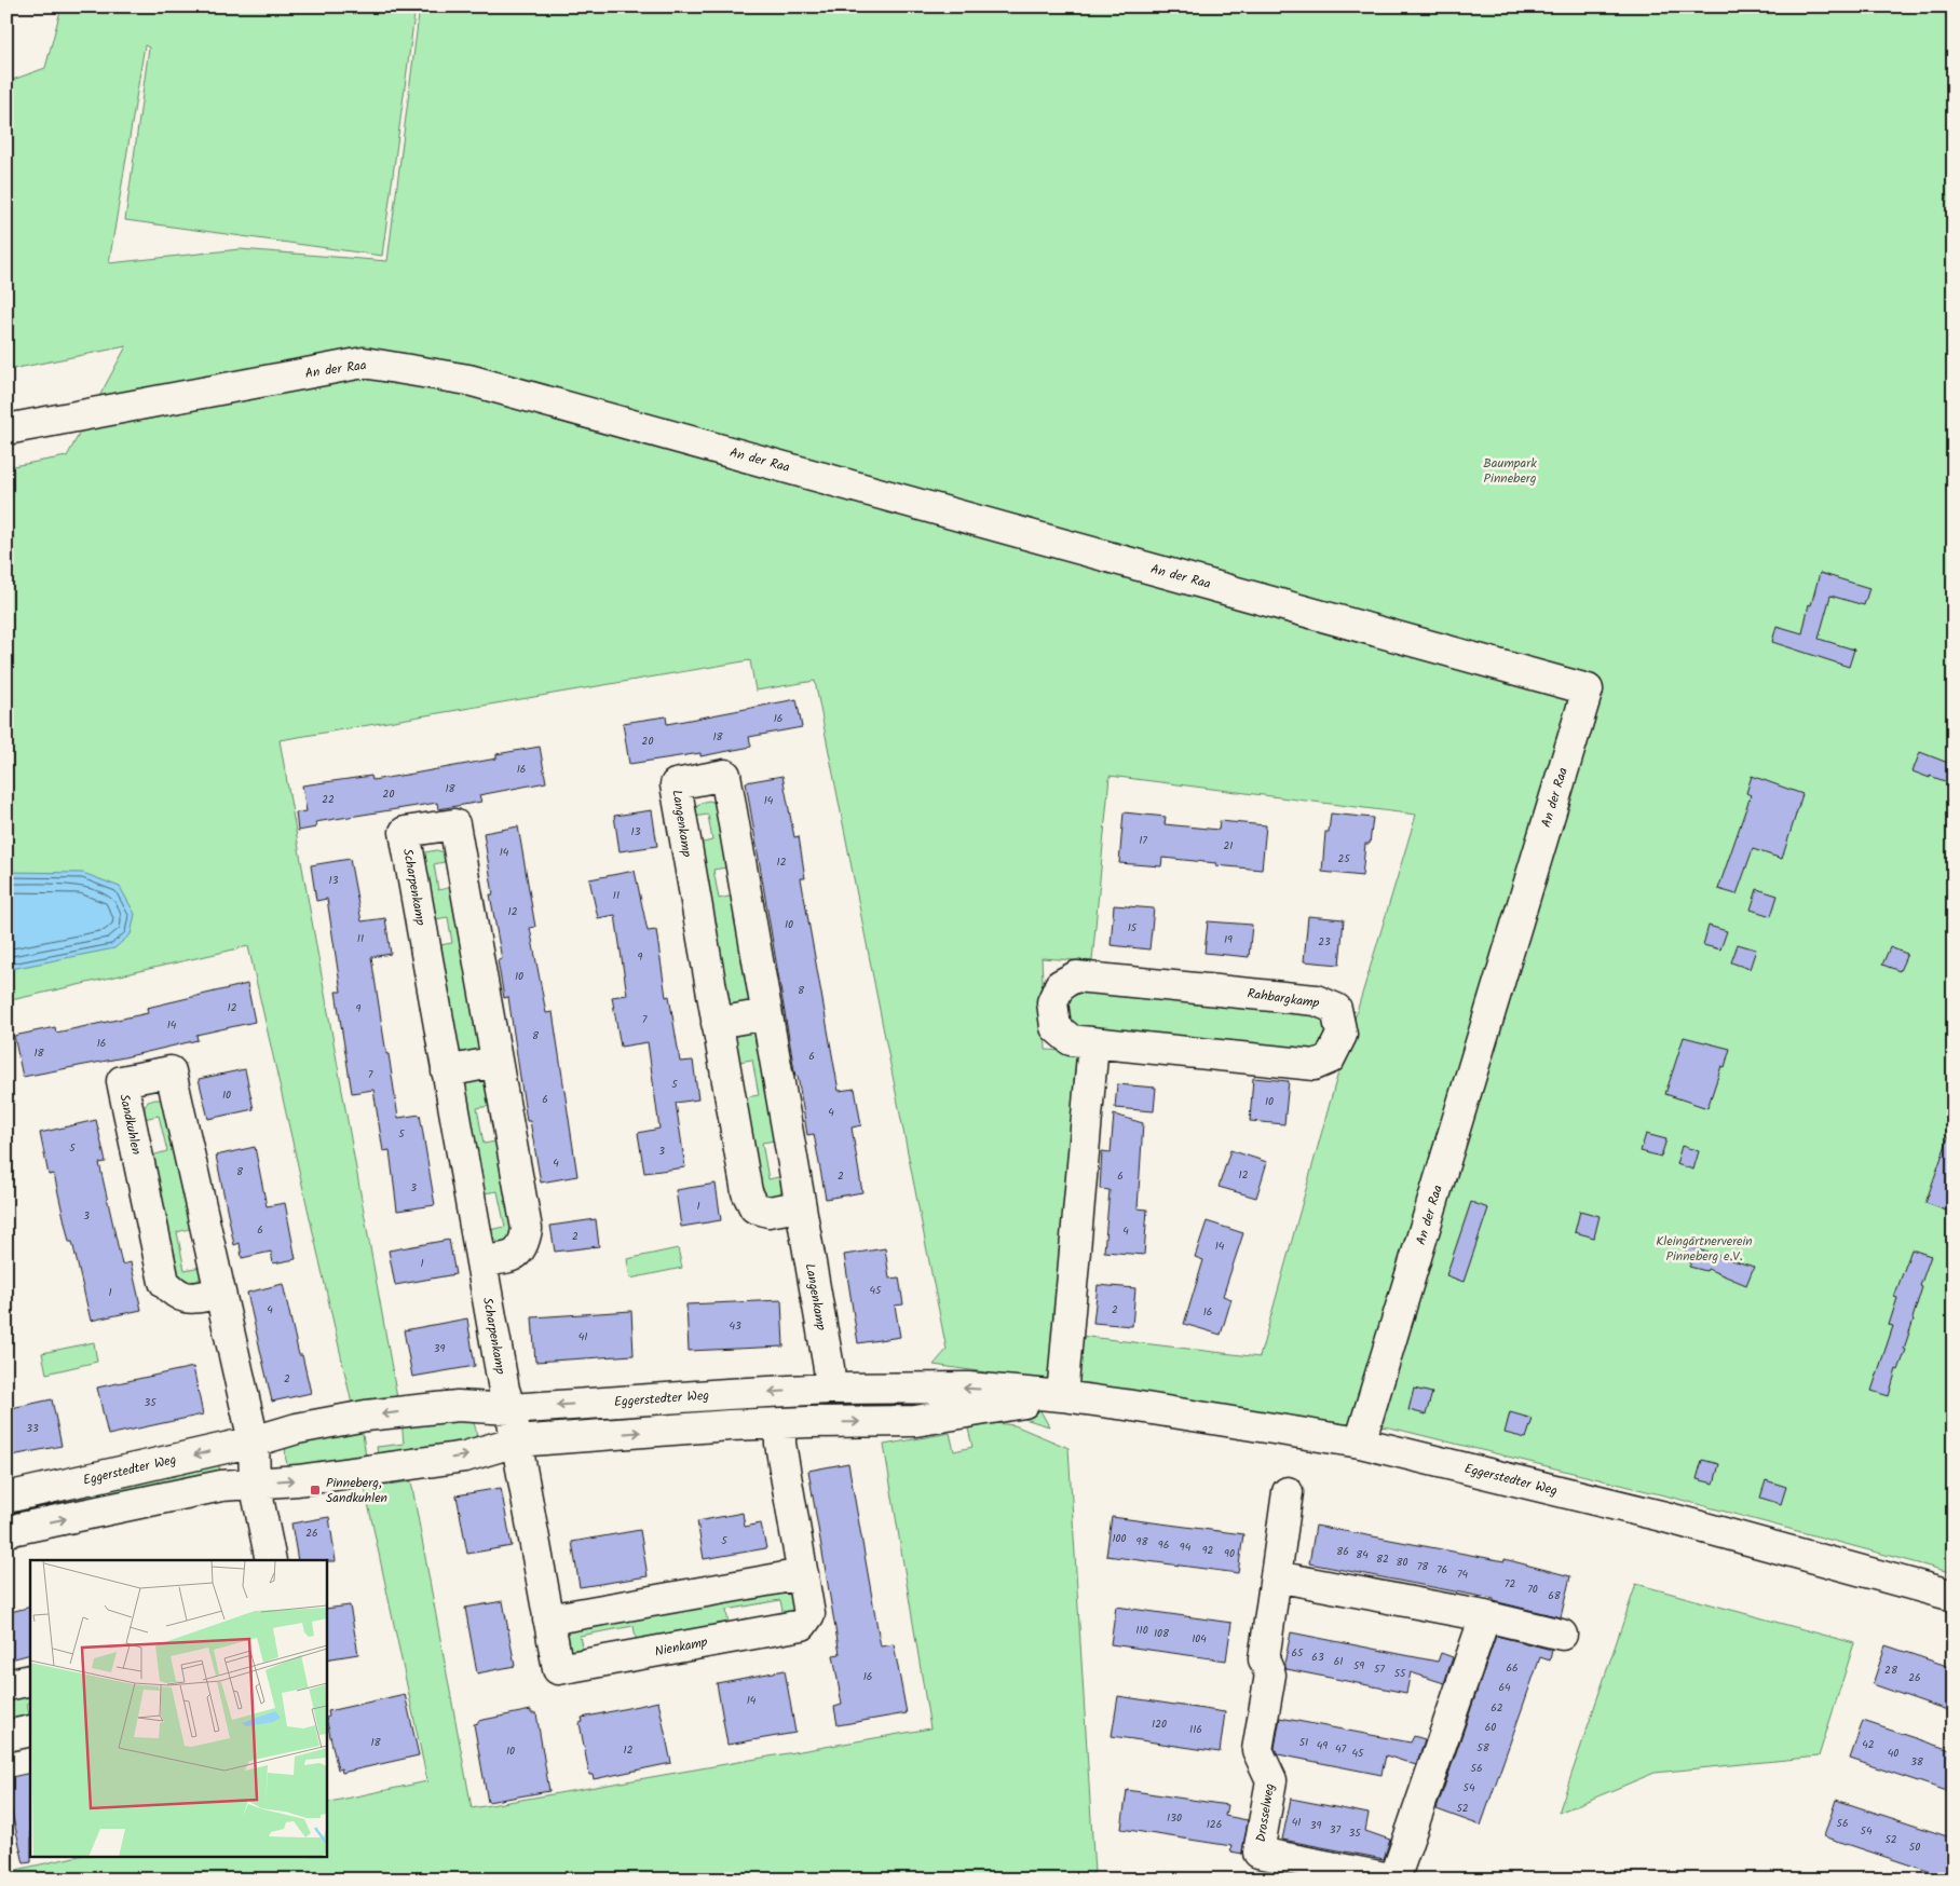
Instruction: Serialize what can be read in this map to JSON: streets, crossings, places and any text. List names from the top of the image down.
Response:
{
  "streets": {
    "street": [
      "An der Raa",
      "Langenkamp",
      "Scharpenkamp",
      "Rahbargkamp",
      "Sandkuhlen",
      "Eggerstedter Weg",
      "Nienkamp",
      "Drosselweg"
    ]
  },
  "crossings": [
    ["An der Raa", "Eggerstedter Weg"],
    ["Langenkamp", "Eggerstedter Weg"],
    ["Scharpenkamp", "Eggerstedter Weg"],
    ["Sandkuhlen", "Eggerstedter Weg"],
    ["Eggerstedter Weg", "Nienkamp"]
  ],
  "parks": ["Baumpark Pinneberg", "Kleingärtnerverein Pinneberg e.V."],
  "places": {
    "transit": ["Pinneberg, Sandkuhlen"]
  },
  "house_numbers": [
    "16",
    "18",
    "20",
    "16",
    "18",
    "20",
    "22",
    "14",
    "13",
    "17",
    "21",
    "14",
    "25",
    "12",
    "13",
    "11",
    "12",
    "10",
    "15",
    "11",
    "19",
    "23",
    "9",
    "10",
    "8",
    "12",
    "9",
    "7",
    "14",
    "8",
    "16",
    "18",
    "6",
    "7",
    "5",
    "10",
    "6",
    "10",
    "4",
    "5",
    "5",
    "3",
    "4",
    "8",
    "12",
    "2",
    "6",
    "3",
    "1",
    "3",
    "6",
    "4",
    "2",
    "14",
    "1",
    "45",
    "1",
    "4",
    "2",
    "16",
    "43",
    "41",
    "39",
    "2",
    "35",
    "33",
    "26",
    "100",
    "5",
    "98",
    "96",
    "94",
    "92",
    "86",
    "90",
    "84",
    "82",
    "80",
    "78",
    "76",
    "74",
    "72",
    "70",
    "68",
    "110",
    "108",
    "104",
    "65",
    "63",
    "61",
    "59",
    "66",
    "57",
    "28",
    "55",
    "16",
    "26",
    "64",
    "14",
    "62",
    "120",
    "60",
    "116",
    "18",
    "51",
    "42",
    "49",
    "58",
    "47",
    "12",
    "10",
    "45",
    "40",
    "38",
    "56",
    "54",
    "52",
    "130",
    "41",
    "56",
    "126",
    "39",
    "37",
    "54",
    "35",
    "52",
    "50"
  ]
}
